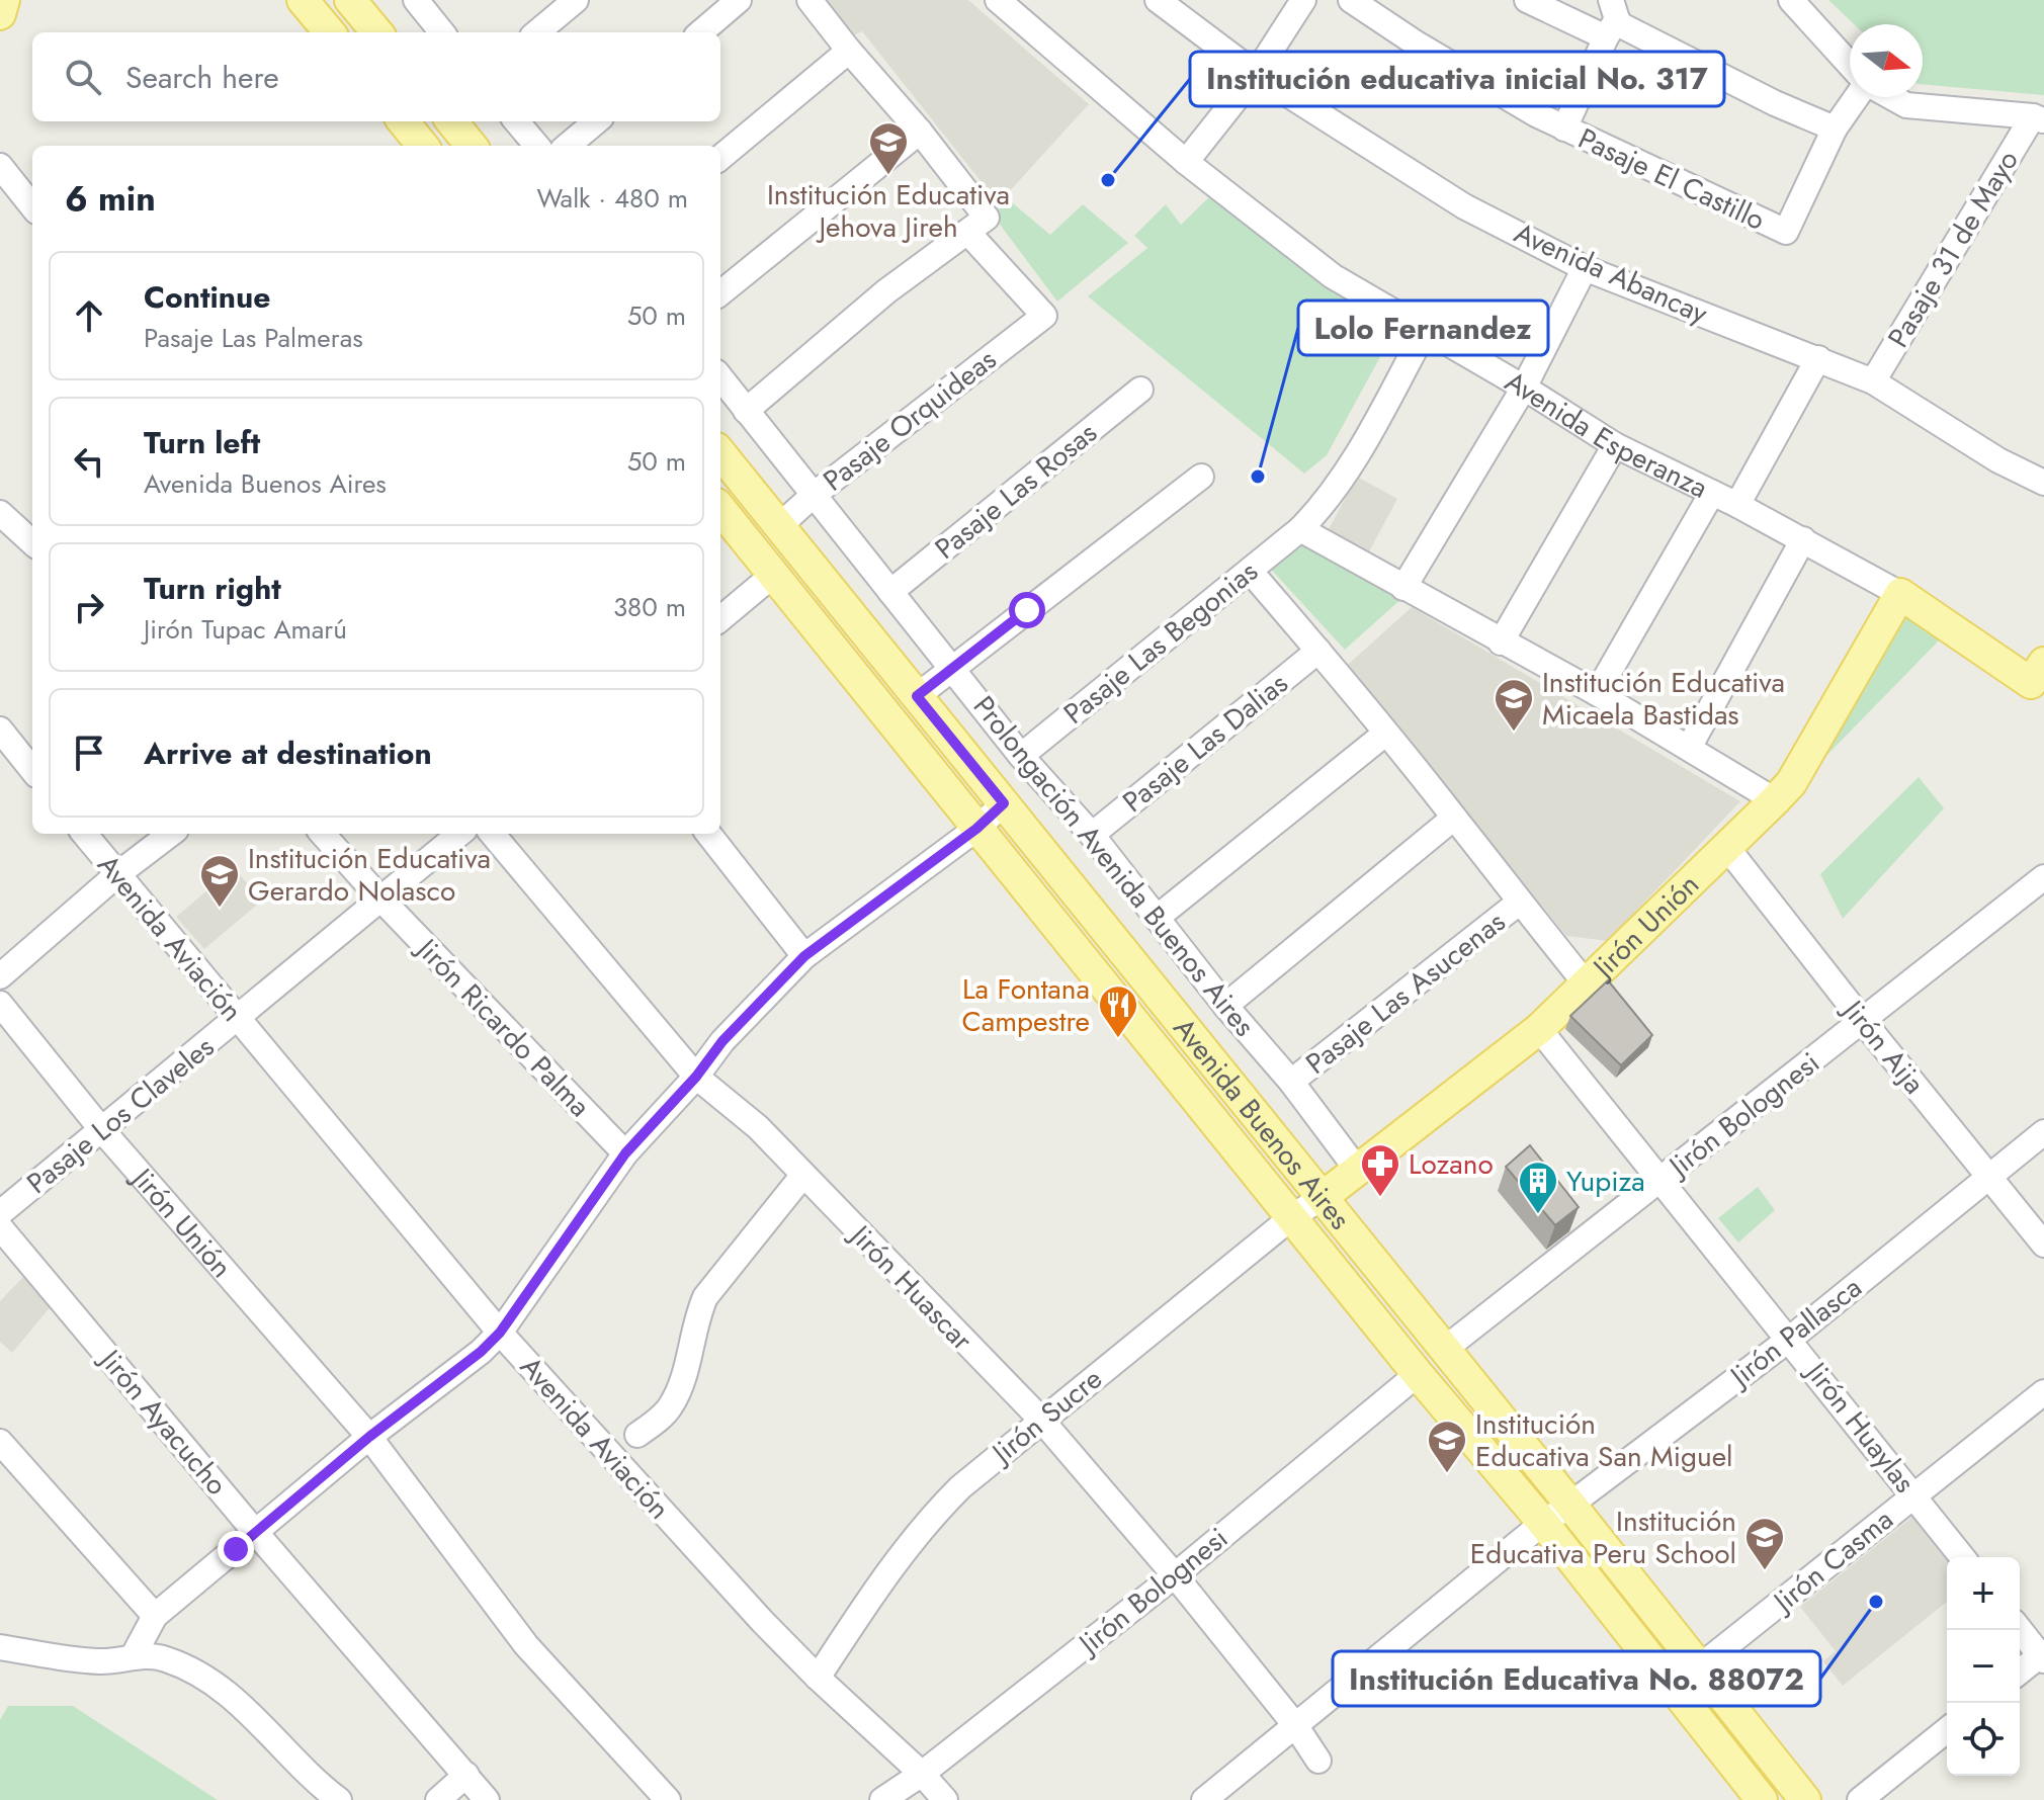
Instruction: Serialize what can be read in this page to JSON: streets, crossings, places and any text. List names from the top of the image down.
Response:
{
  "streets": {
    "main road": ["Avenida Esperanza", "Jirón Unión", "Avenida Buenos Aires"],
    "street": [
      "Pasaje El Castillo",
      "Pasaje 31 de Mayo",
      "Avenida Abancay",
      "Pasaje Orquideas",
      "Pasaje Las Rosas",
      "Pasaje Las Begonias",
      "Pasaje Las Dalias",
      "Prolongación Avenida Buenos Aires",
      "Avenida Aviación",
      "Pasaje Las Asucenas",
      "Jirón Ricardo Palma",
      "Jirón Aija",
      "Jirón Bolognesi",
      "Pasaje Los Claveles",
      "Jirón Huascar",
      "Jirón Pallasca",
      "Jirón Sucre",
      "Jirón Ayacucho",
      "Jirón Huaylas",
      "Jirón Casma"
    ]
  },
  "crossings": [
    ["Pasaje 31 de Mayo", "Avenida Abancay"],
    ["Pasaje Orquideas", "Prolongación Avenida Buenos Aires"],
    ["Pasaje Orquideas", "Avenida Buenos Aires"],
    ["Avenida Esperanza", "Pasaje Las Begonias"],
    ["Avenida Esperanza", "Jirón Unión"],
    ["Pasaje Las Rosas", "Prolongación Avenida Buenos Aires"],
    ["Pasaje Las Begonias", "Prolongación Avenida Buenos Aires"],
    ["Pasaje Las Dalias", "Prolongación Avenida Buenos Aires"],
    ["Prolongación Avenida Buenos Aires", "Jirón Unión"],
    ["Prolongación Avenida Buenos Aires", "Pasaje Las Asucenas"],
    ["Jirón Unión", "Jirón Aija"],
    ["Jirón Unión", "Pasaje Los Claveles"],
    ["Jirón Unión", "Avenida Buenos Aires"],
    ["Jirón Unión", "Jirón Sucre"],
    ["Jirón Unión", "Jirón Huaylas"],
    ["Avenida Aviación", "Jirón Bolognesi"],
    ["Avenida Aviación", "Pasaje Los Claveles"],
    ["Avenida Aviación", "Jirón Sucre"],
    ["Jirón Ricardo Palma", "Pasaje Los Claveles"],
    ["Jirón Aija", "Jirón Bolognesi"],
    ["Jirón Aija", "Jirón Pallasca"],
    ["Jirón Bolognesi", "Avenida Buenos Aires"],
    ["Jirón Bolognesi", "Jirón Huascar"],
    ["Jirón Bolognesi", "Jirón Huaylas"],
    ["Avenida Buenos Aires", "Jirón Pallasca"],
    ["Avenida Buenos Aires", "Jirón Sucre"],
    ["Avenida Buenos Aires", "Jirón Casma"],
    ["Jirón Huascar", "Jirón Pallasca"],
    ["Jirón Huascar", "Jirón Sucre"],
    ["Jirón Pallasca", "Jirón Huaylas"],
    ["Jirón Huaylas", "Jirón Casma"]
  ],
  "places": {
    "school or university": [
      "Institución Educativa Jehova Jireh",
      "Institución Educativa Micaela Bastidas",
      "Institución Educativa Gerardo Nolasco",
      "Institución Educativa San Miguel",
      "Institución Educativa Peru School"
    ],
    "other": ["Institución educativa inicial No. 317", "Lolo Fernandez", "Institución Educativa No. 88072"],
    "restaurant": ["La Fontana Campestre"],
    "pharmacy": ["Lozano"],
    "building": ["Yupiza"]
  },
  "north": "right",
  "page": {
    "search": "Search here",
    "heading": ["6 min", "Walk · 480 m"],
    "list": [
      ["Continue", "Pasaje Las Palmeras", "50 m"],
      ["Turn left", "Avenida Buenos Aires", "50 m"],
      ["Turn right", "Jirón Tupac Amarú", "380 m"],
      "Arrive at destination"
    ],
    "map_buttons": ["+", "−"]
  }
}
